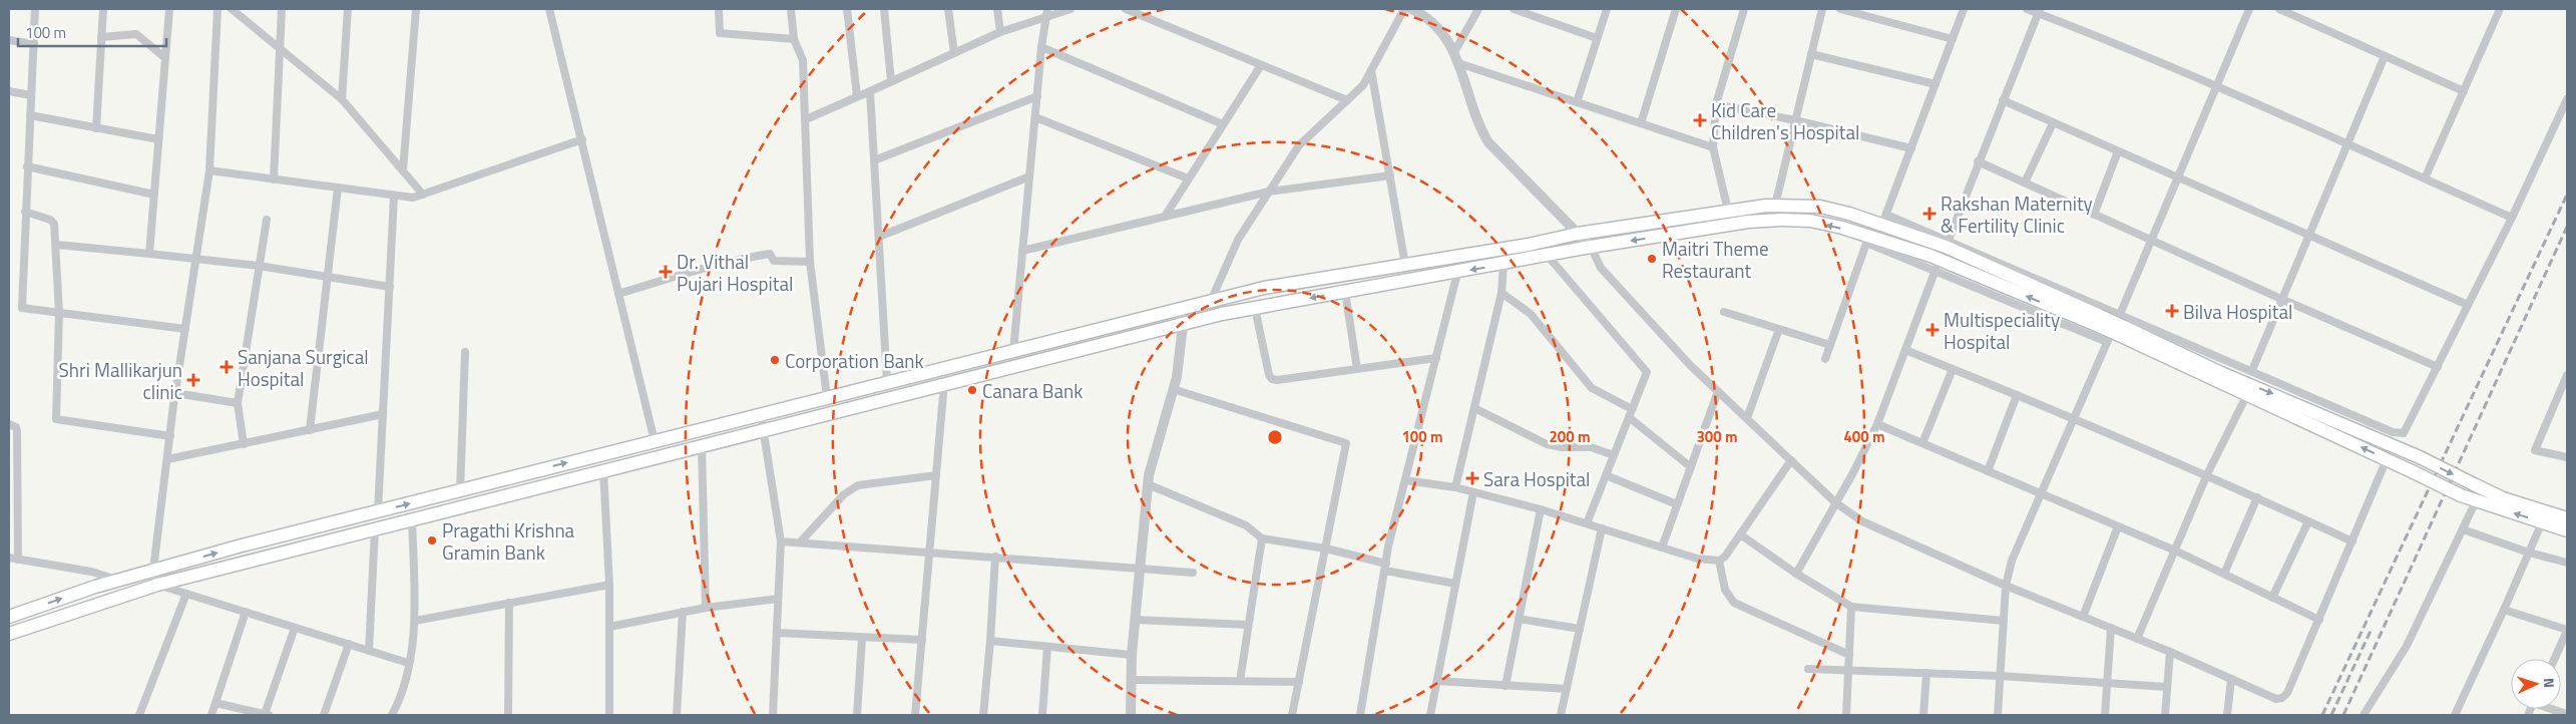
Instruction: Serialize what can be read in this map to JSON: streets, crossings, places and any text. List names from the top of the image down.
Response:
{
  "places": {
    "health": [
      "Kid Care Children's Hospital",
      "Rakshan Maternity & Fertility Clinic",
      "Dr. Vithal Pujari Hospital",
      "Bilva Hospital",
      "Multispeciality Hospital",
      "Sanjana Surgical Hospital",
      "Shri Mallikarjun clinic",
      "Sara Hospital"
    ],
    "other": [
      "Maitri Theme Restaurant",
      "Corporation Bank",
      "Canara Bank",
      "Pragathi Krishna Gramin Bank"
    ]
  },
  "scale_bar": "100 m",
  "north": "right",
  "rings": [
    "100 m",
    "200 m",
    "300 m",
    "400 m"
  ]
}
